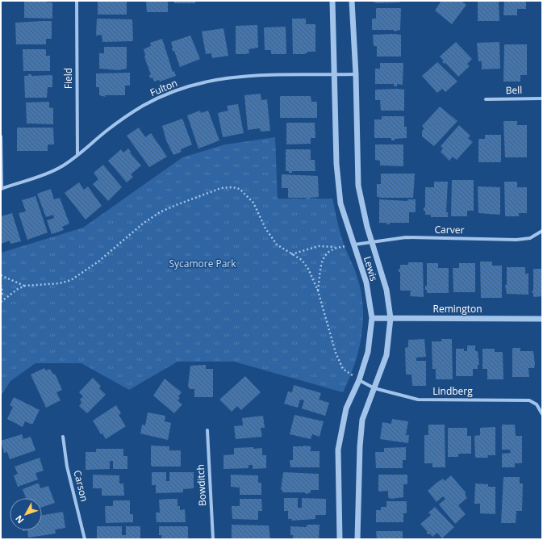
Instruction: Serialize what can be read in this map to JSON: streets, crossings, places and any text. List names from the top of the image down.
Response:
{
  "streets": {
    "street": [
      "Field",
      "Fulton",
      "Bell",
      "Carver",
      "Lewis",
      "Remington",
      "Lindberg",
      "Bowditch",
      "Carson"
    ]
  },
  "crossings": [
    ["Field", "Fulton"],
    ["Fulton", "Lewis"],
    ["Carver", "Lewis"],
    ["Lewis", "Remington"],
    ["Lewis", "Lindberg"]
  ],
  "parks": ["Sycamore Park"],
  "north": "bottom left"
}
